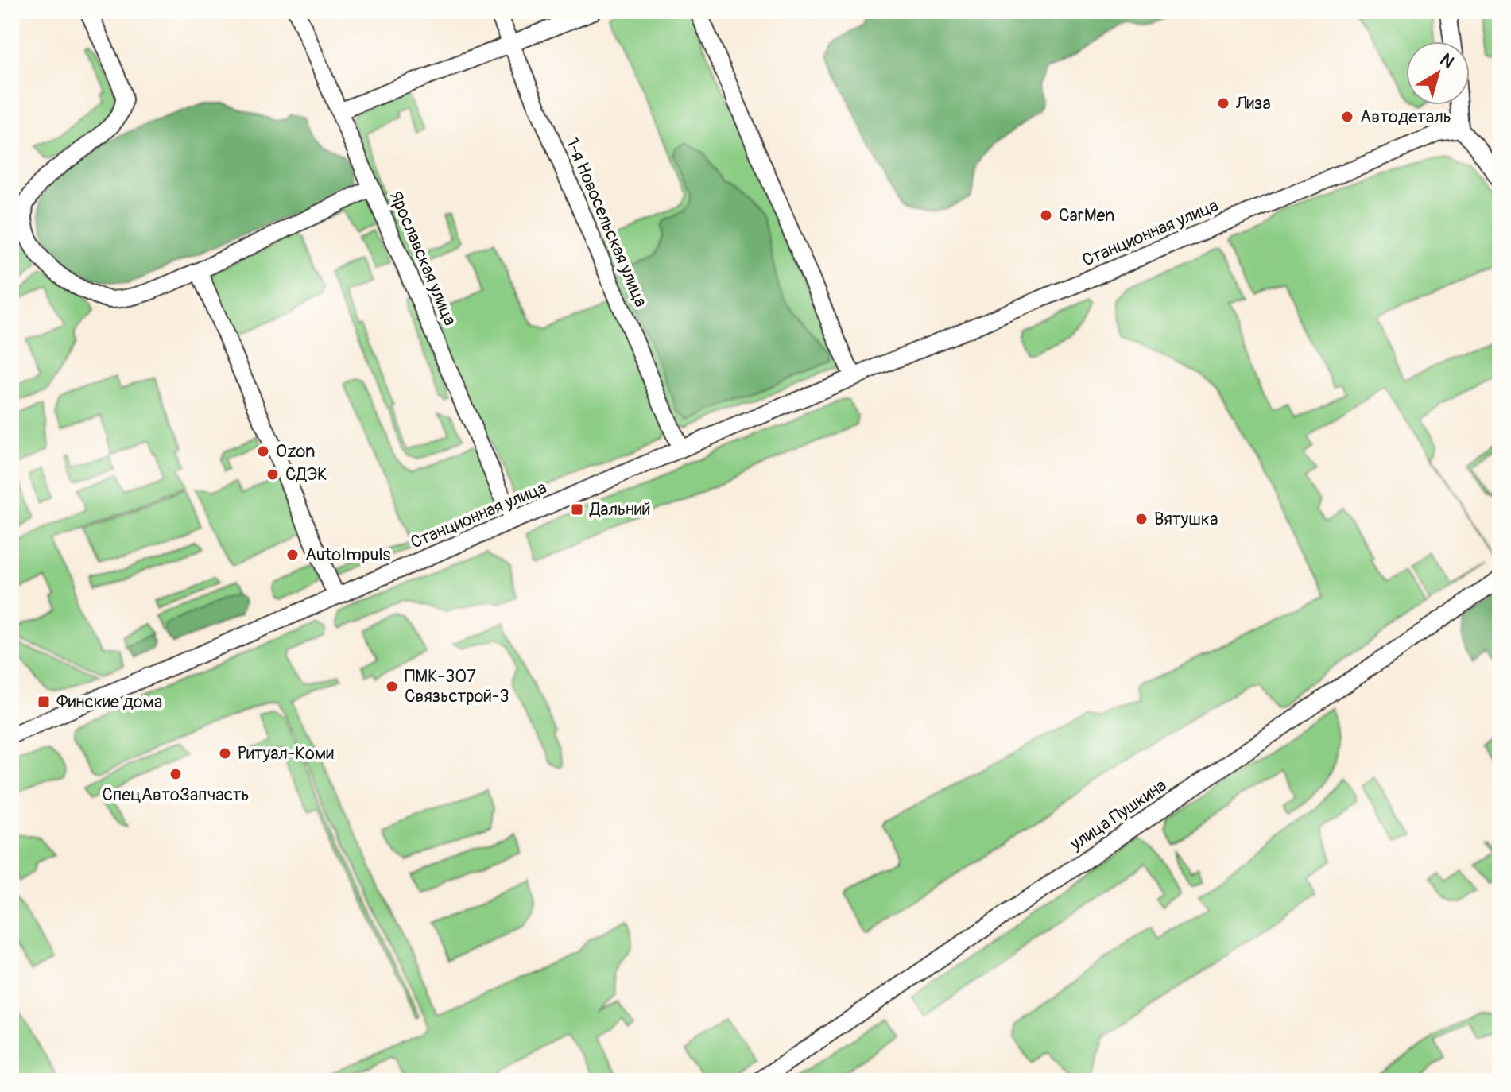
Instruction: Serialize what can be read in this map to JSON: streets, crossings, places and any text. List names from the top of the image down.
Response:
{
  "streets": {
    "street": [
      "1-я Новосельская улица",
      "Станционная улица",
      "Ярославская улица",
      "улица Пушкина"
    ]
  },
  "crossings": [
    ["1-я Новосельская улица", "Станционная улица"],
    ["Станционная улица", "Ярославская улица"]
  ],
  "places": {
    "other": [
      "Лиза",
      "Автодеталь",
      "CarMen",
      "Ozon",
      "СДЭК",
      "Вятушка",
      "AutoImpuls",
      "ПМК-307 Связьстрой-3",
      "Ритуал-Коми",
      "СпецАвтоЗапчасть"
    ],
    "transit": ["Дальний", "Финские дома"]
  },
  "north": "top right"
}
